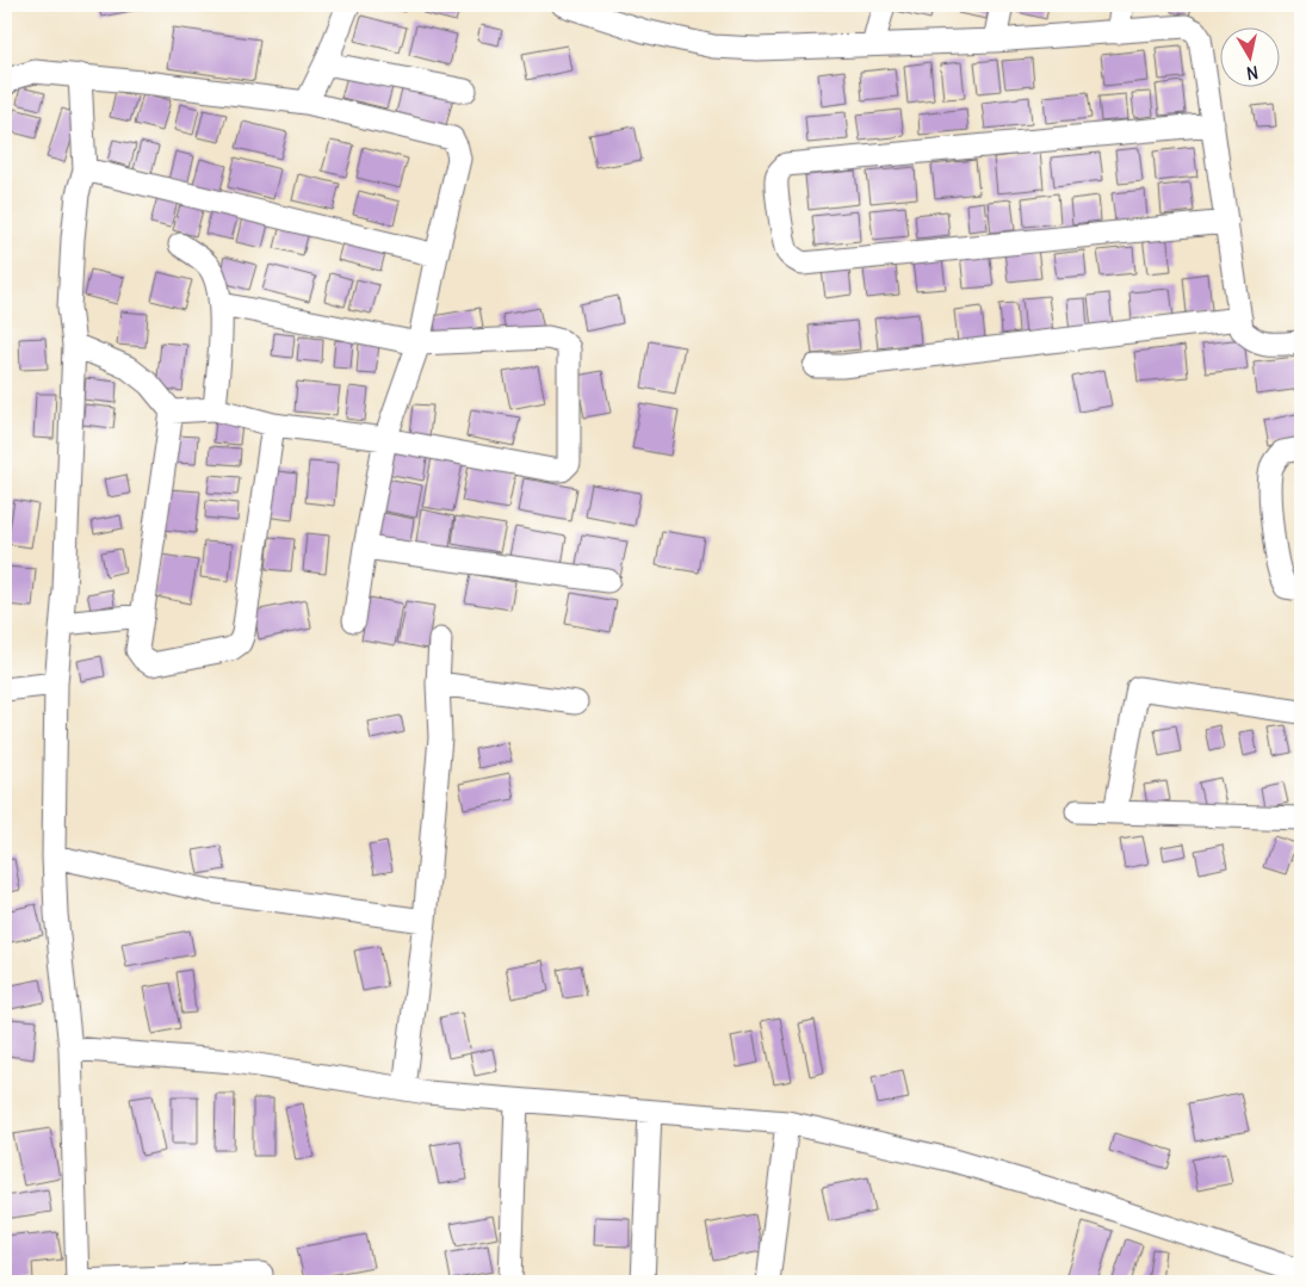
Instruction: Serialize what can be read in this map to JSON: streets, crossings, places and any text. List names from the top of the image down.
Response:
{
  "north": "bottom"
}
